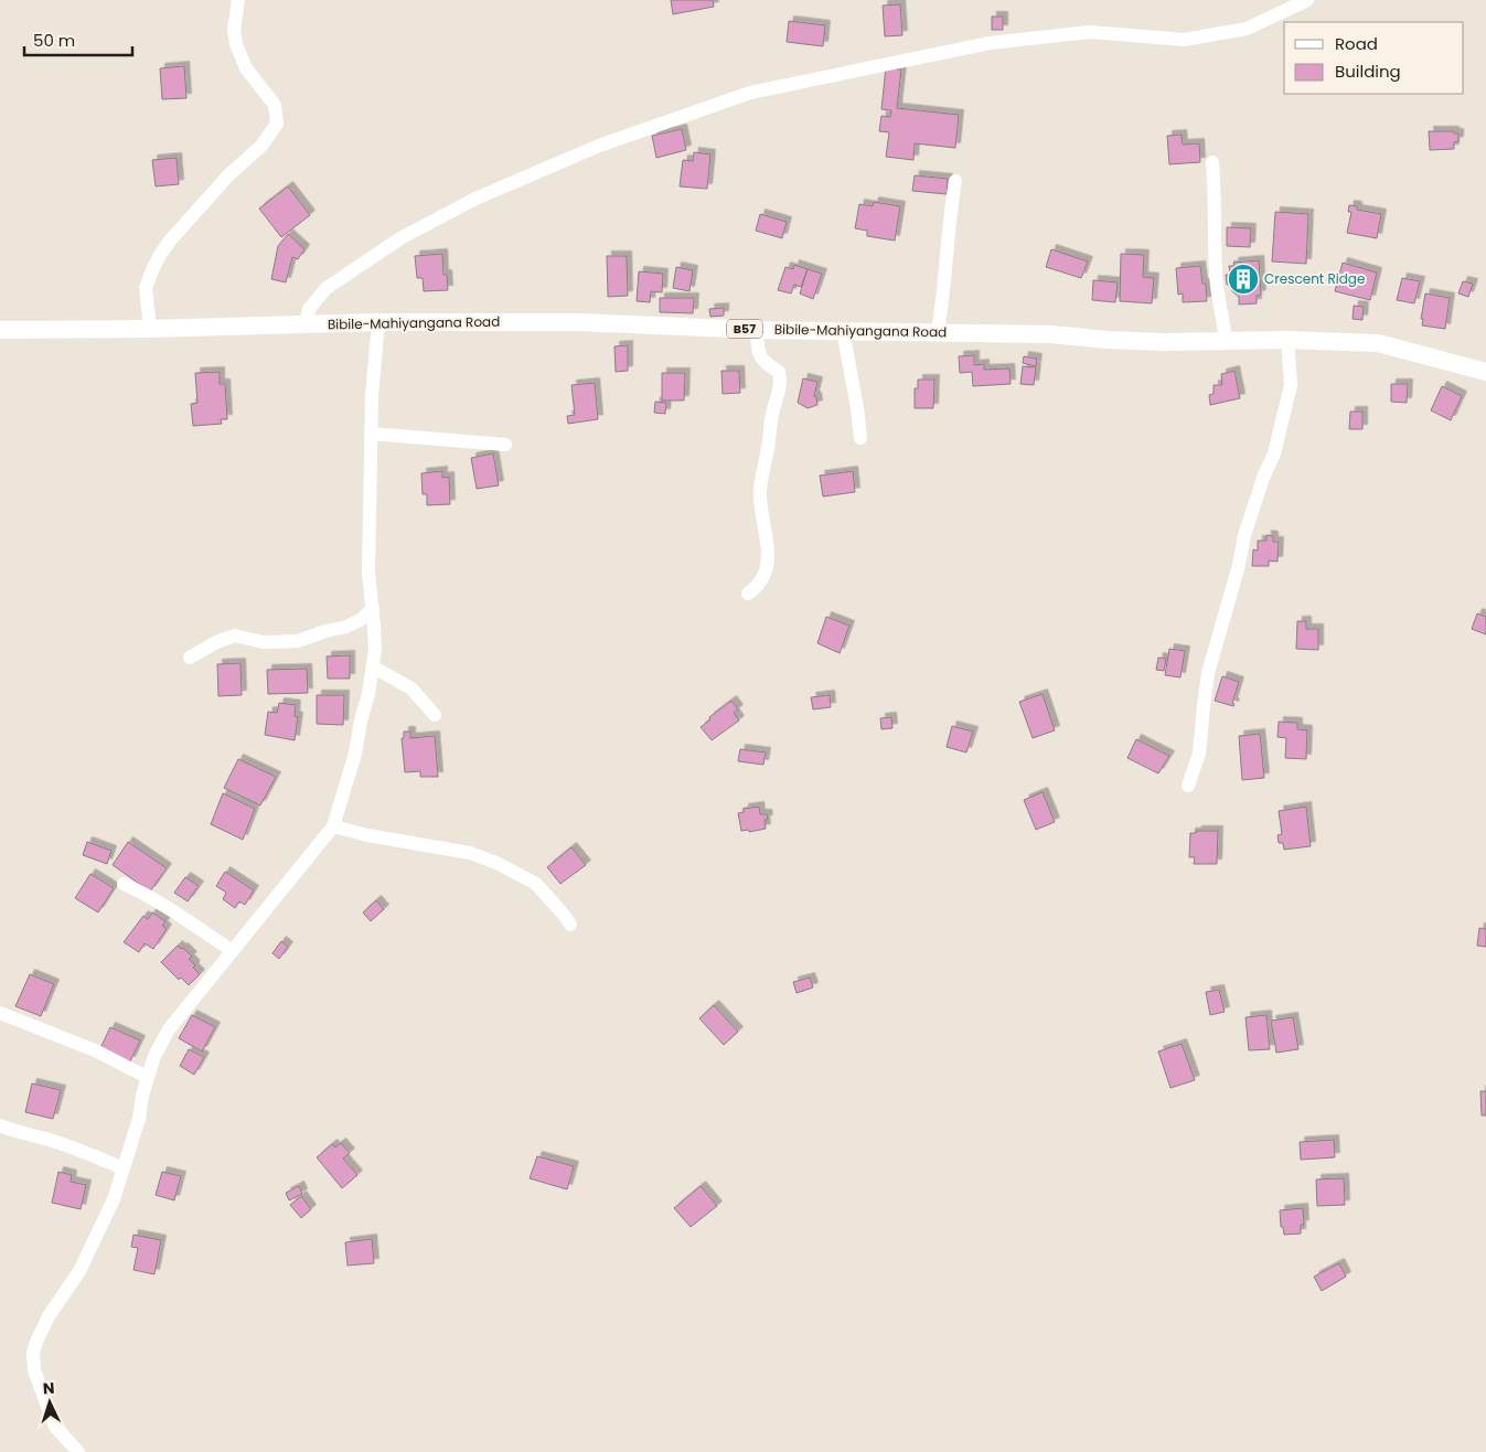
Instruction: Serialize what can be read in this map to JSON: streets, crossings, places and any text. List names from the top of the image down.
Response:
{
  "streets": {
    "main road": ["Bibile-Mahiyangana Road", "B57"]
  },
  "places": {
    "building": ["Crescent Ridge"]
  },
  "legend": ["Road", "Building"],
  "scale_bar": "50 m",
  "north": "top"
}
